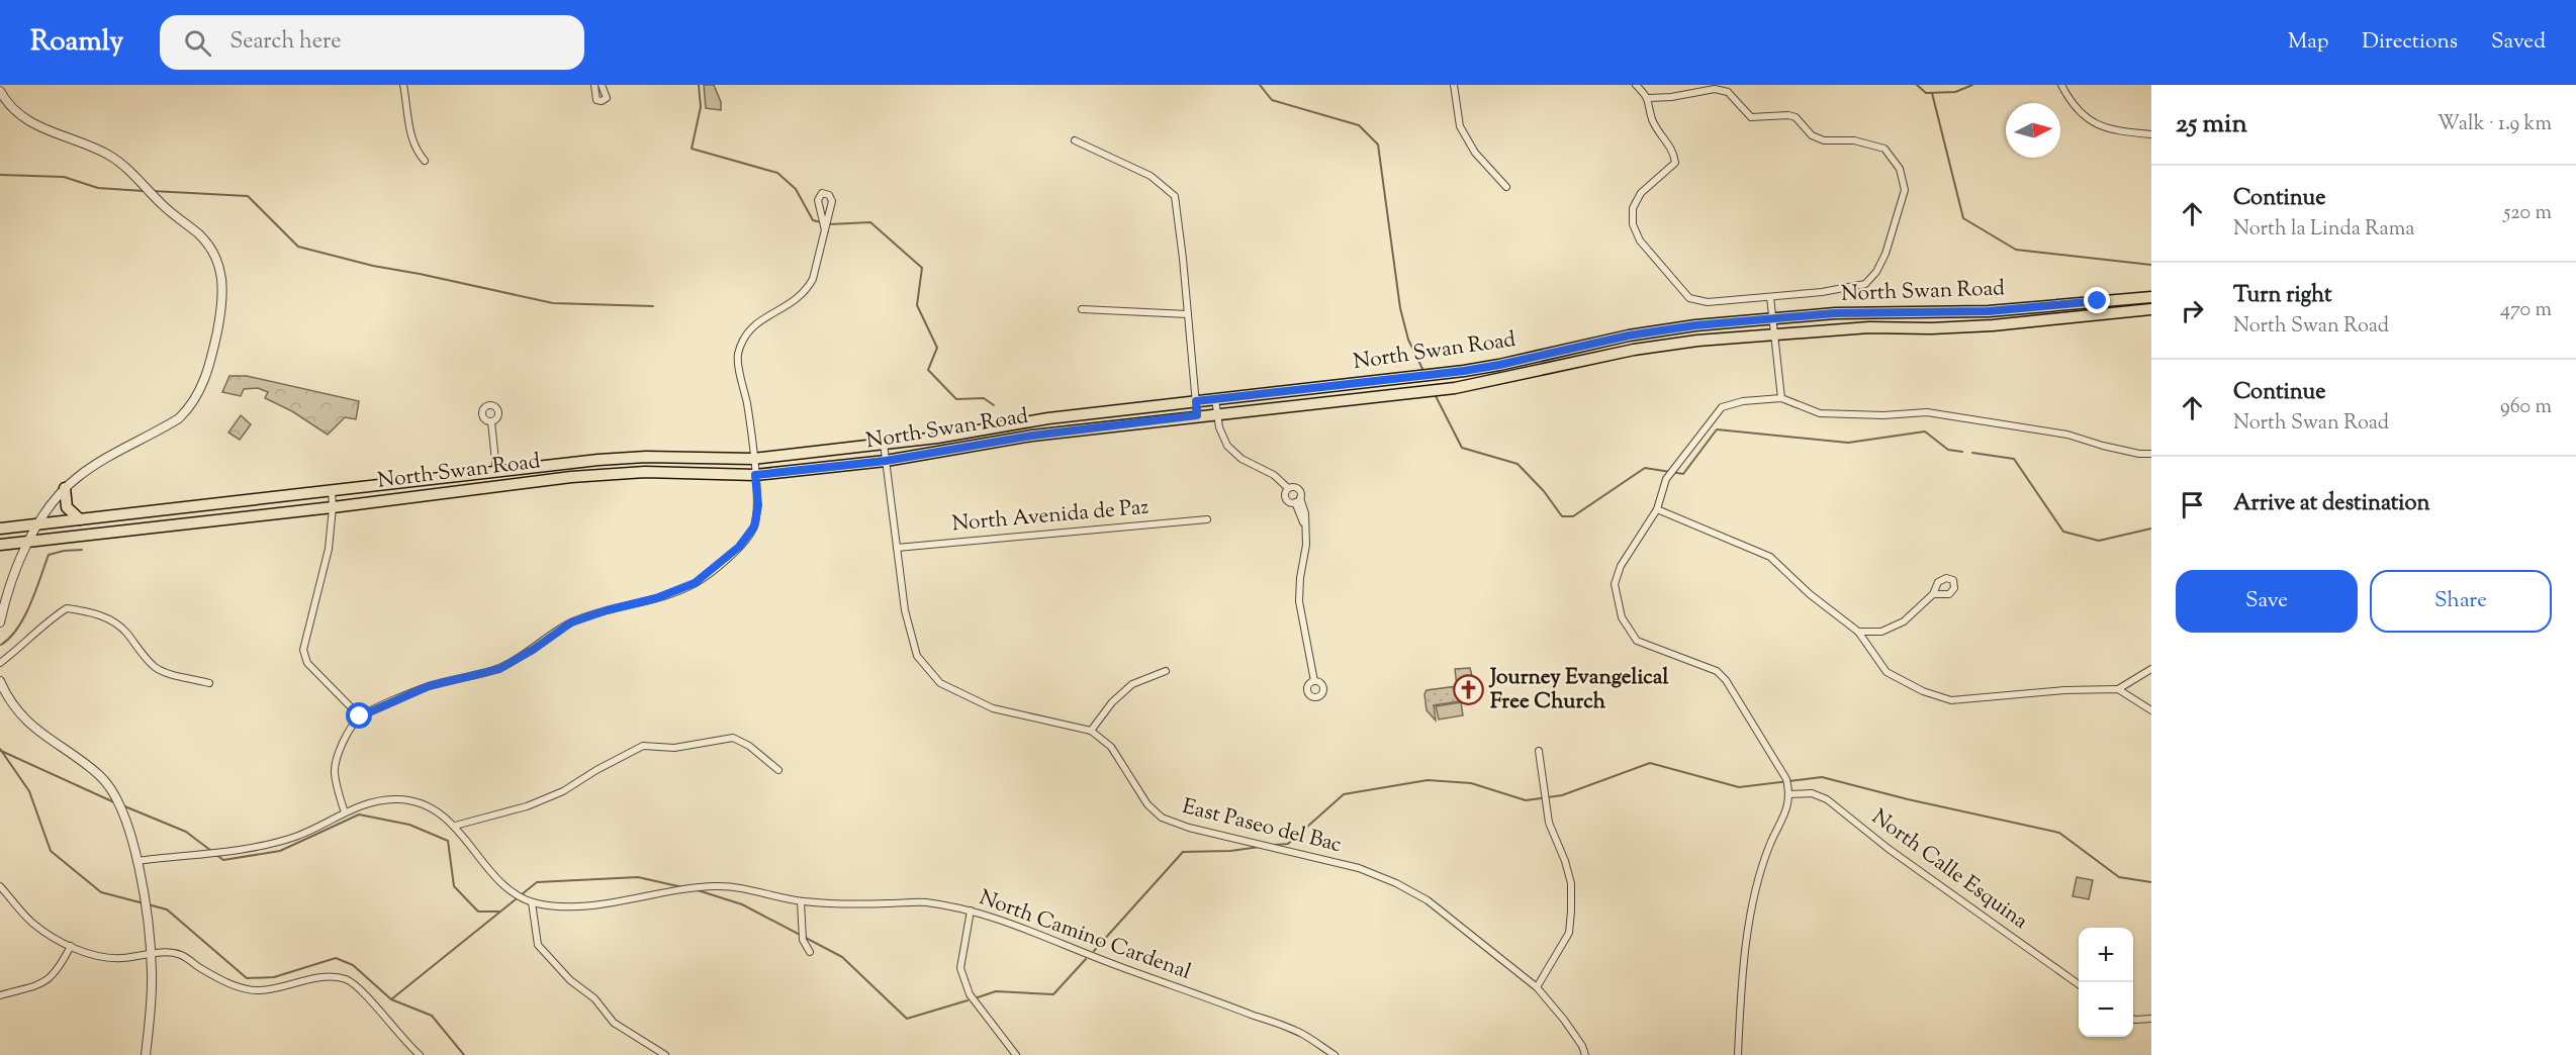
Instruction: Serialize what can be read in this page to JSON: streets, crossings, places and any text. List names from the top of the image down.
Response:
{
  "streets": {
    "main road": ["North Swan Road"],
    "street": [
      "North Avenida de Paz",
      "East Paseo del Bac",
      "North Calle Esquina",
      "North Camino Cardenal"
    ]
  },
  "crossings": [
    ["North Swan Road", "East Paseo del Bac"],
    ["North Avenida de Paz", "East Paseo del Bac"]
  ],
  "places": {
    "church": ["Journey Evangelical Free Church"]
  },
  "north": "right",
  "page": {
    "header": "Roamly",
    "search": "Search here",
    "nav": ["Map", "Directions", "Saved"],
    "heading": ["25 min", "Walk · 1.9 km"],
    "list": [
      ["Continue", "North la Linda Rama", "520 m"],
      ["Turn right", "North Swan Road", "470 m"],
      ["Continue", "North Swan Road", "960 m"],
      "Arrive at destination"
    ],
    "buttons": ["Save", "Share"],
    "map_buttons": ["+", "−"]
  }
}
